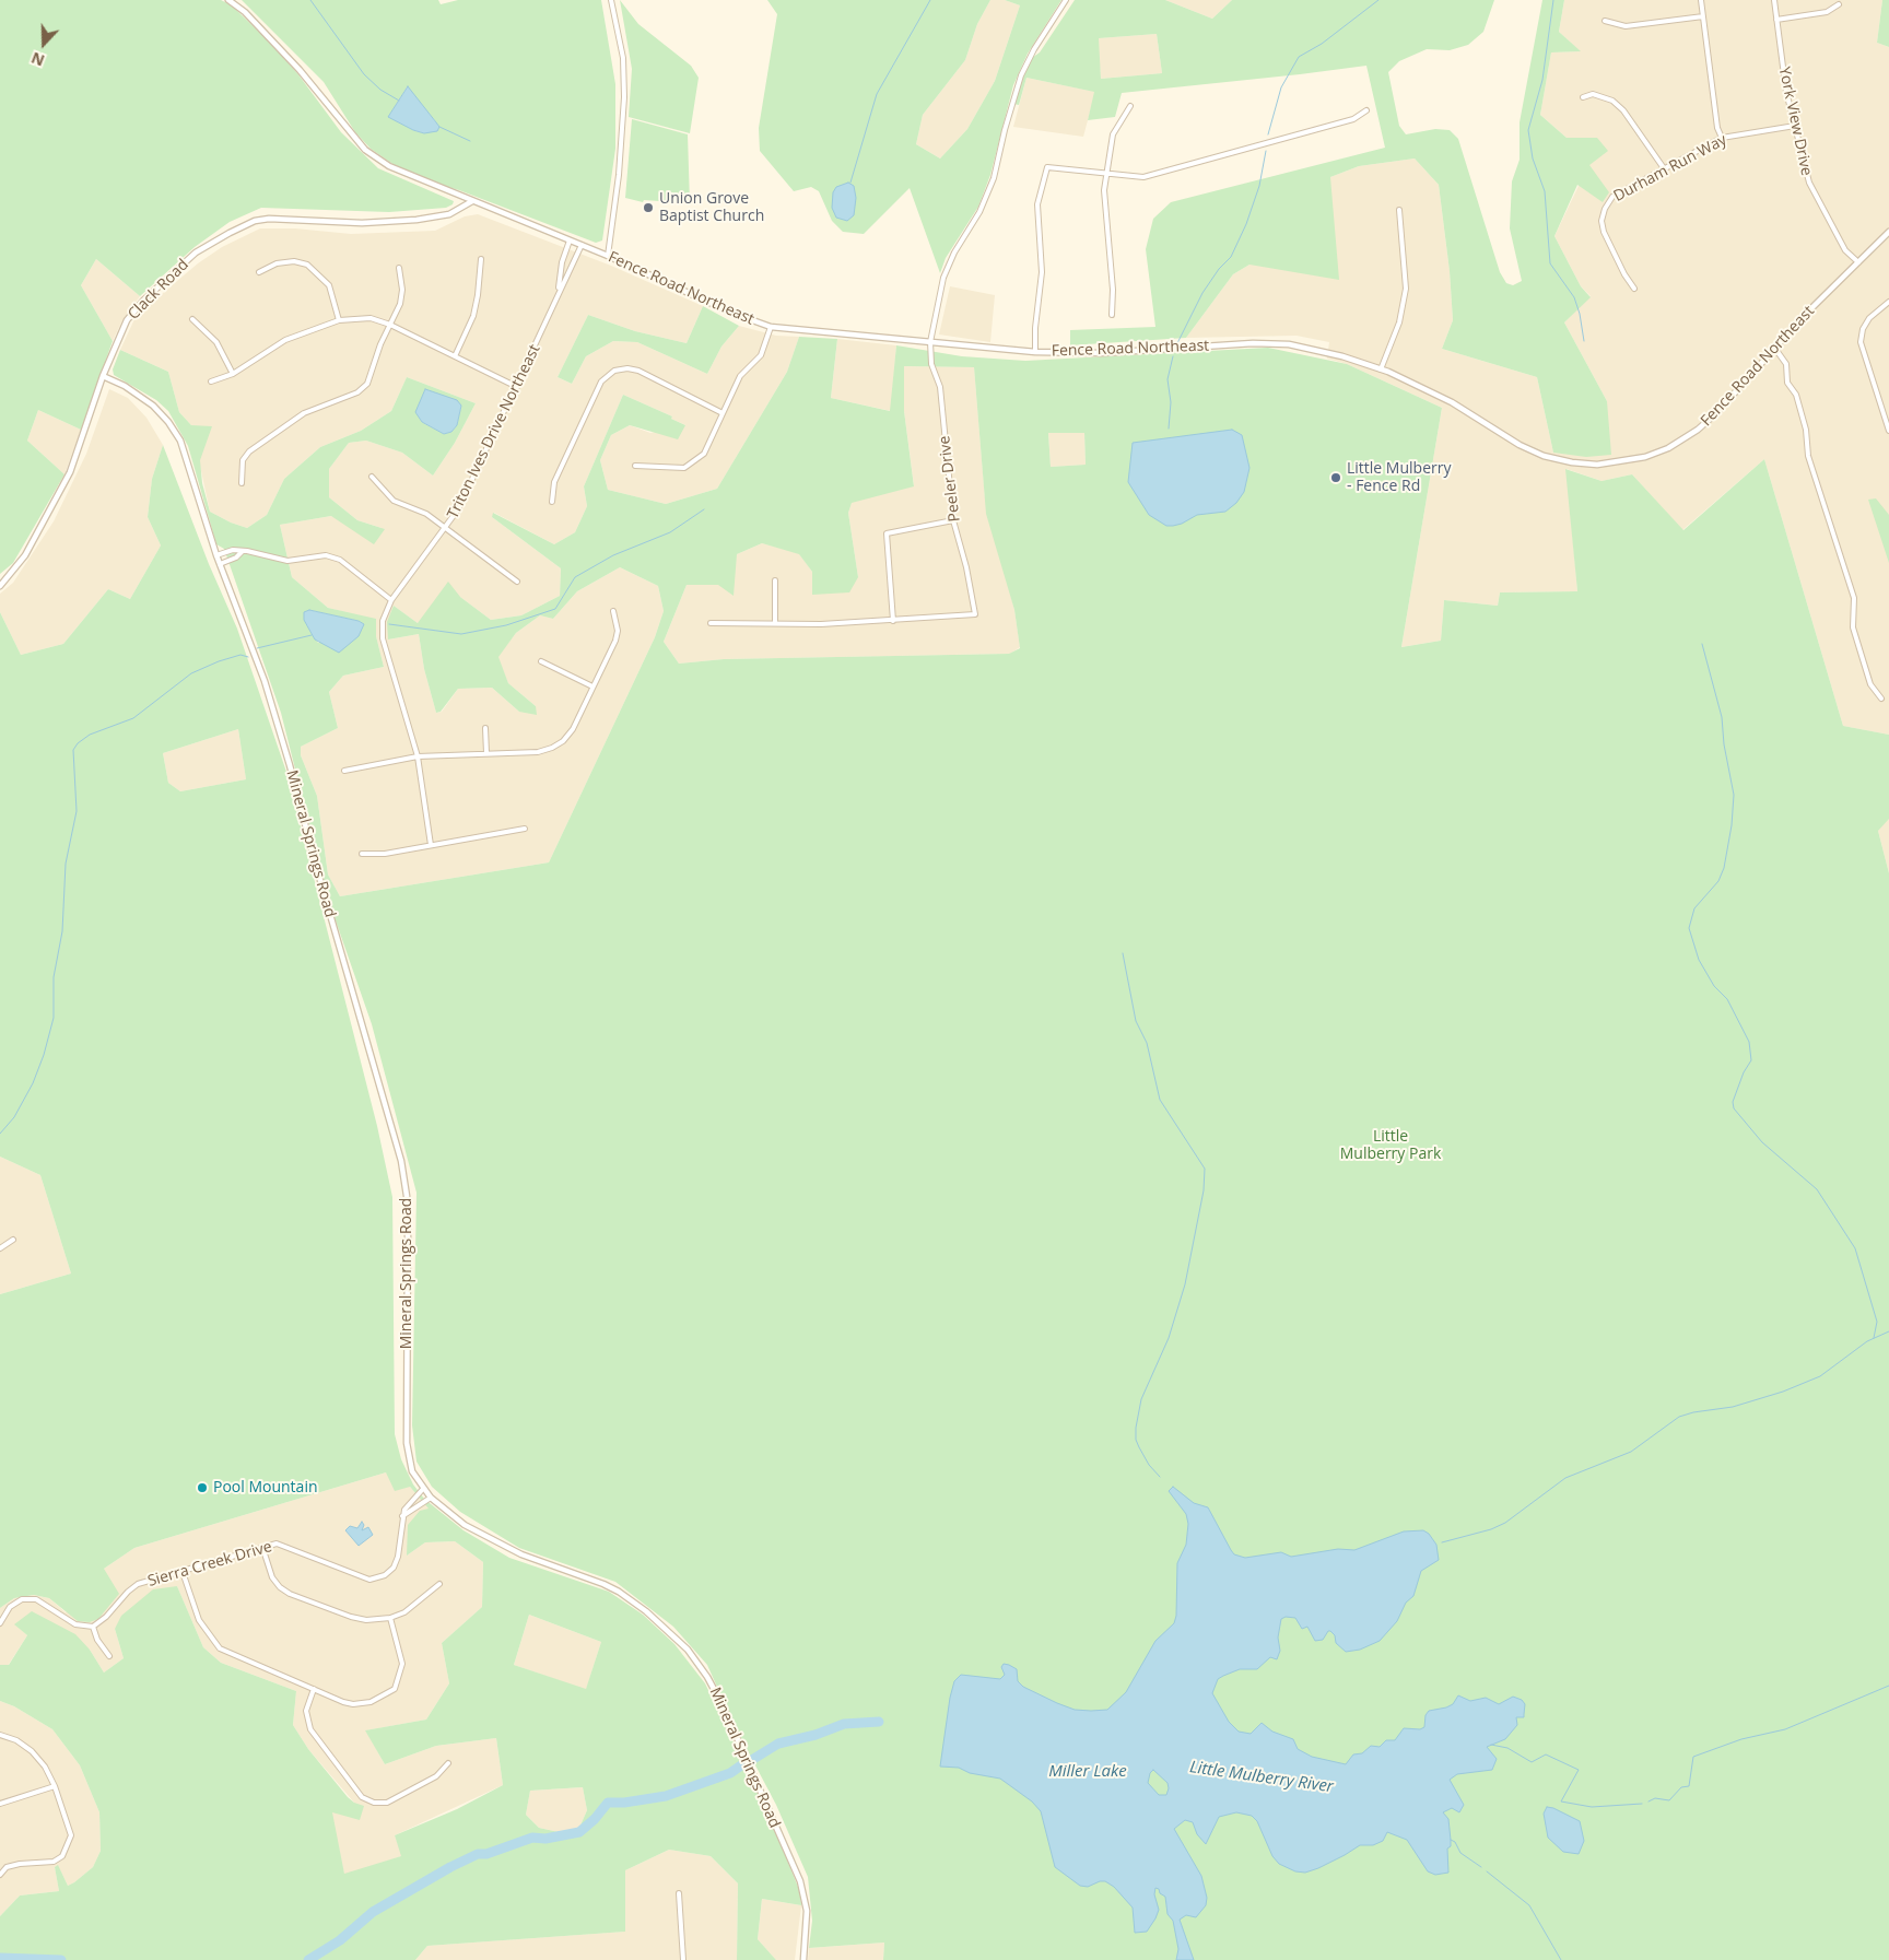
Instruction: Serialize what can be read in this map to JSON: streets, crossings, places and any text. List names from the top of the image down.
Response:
{
  "streets": {
    "street": [
      "York View Drive",
      "Durham Run Way",
      "Fence Road Northeast",
      "Clack Road",
      "Triton Ives Drive Northeast",
      "Peeler Drive",
      "Mineral Springs Road",
      "Sierra Creek Drive"
    ]
  },
  "crossings": [
    ["York View Drive", "Durham Run Way"],
    ["York View Drive", "Fence Road Northeast"],
    ["Fence Road Northeast", "Clack Road"],
    ["Fence Road Northeast", "Triton Ives Drive Northeast"],
    ["Fence Road Northeast", "Peeler Drive"],
    ["Clack Road", "Mineral Springs Road"],
    ["Mineral Springs Road", "Sierra Creek Drive"]
  ],
  "water": ["Miller Lake", "Little Mulberry River"],
  "parks": ["Little Mulberry Park"],
  "places": ["Union Grove Baptist Church", "Little Mulberry - Fence Rd", "Pool Mountain"],
  "north": "bottom"
}
